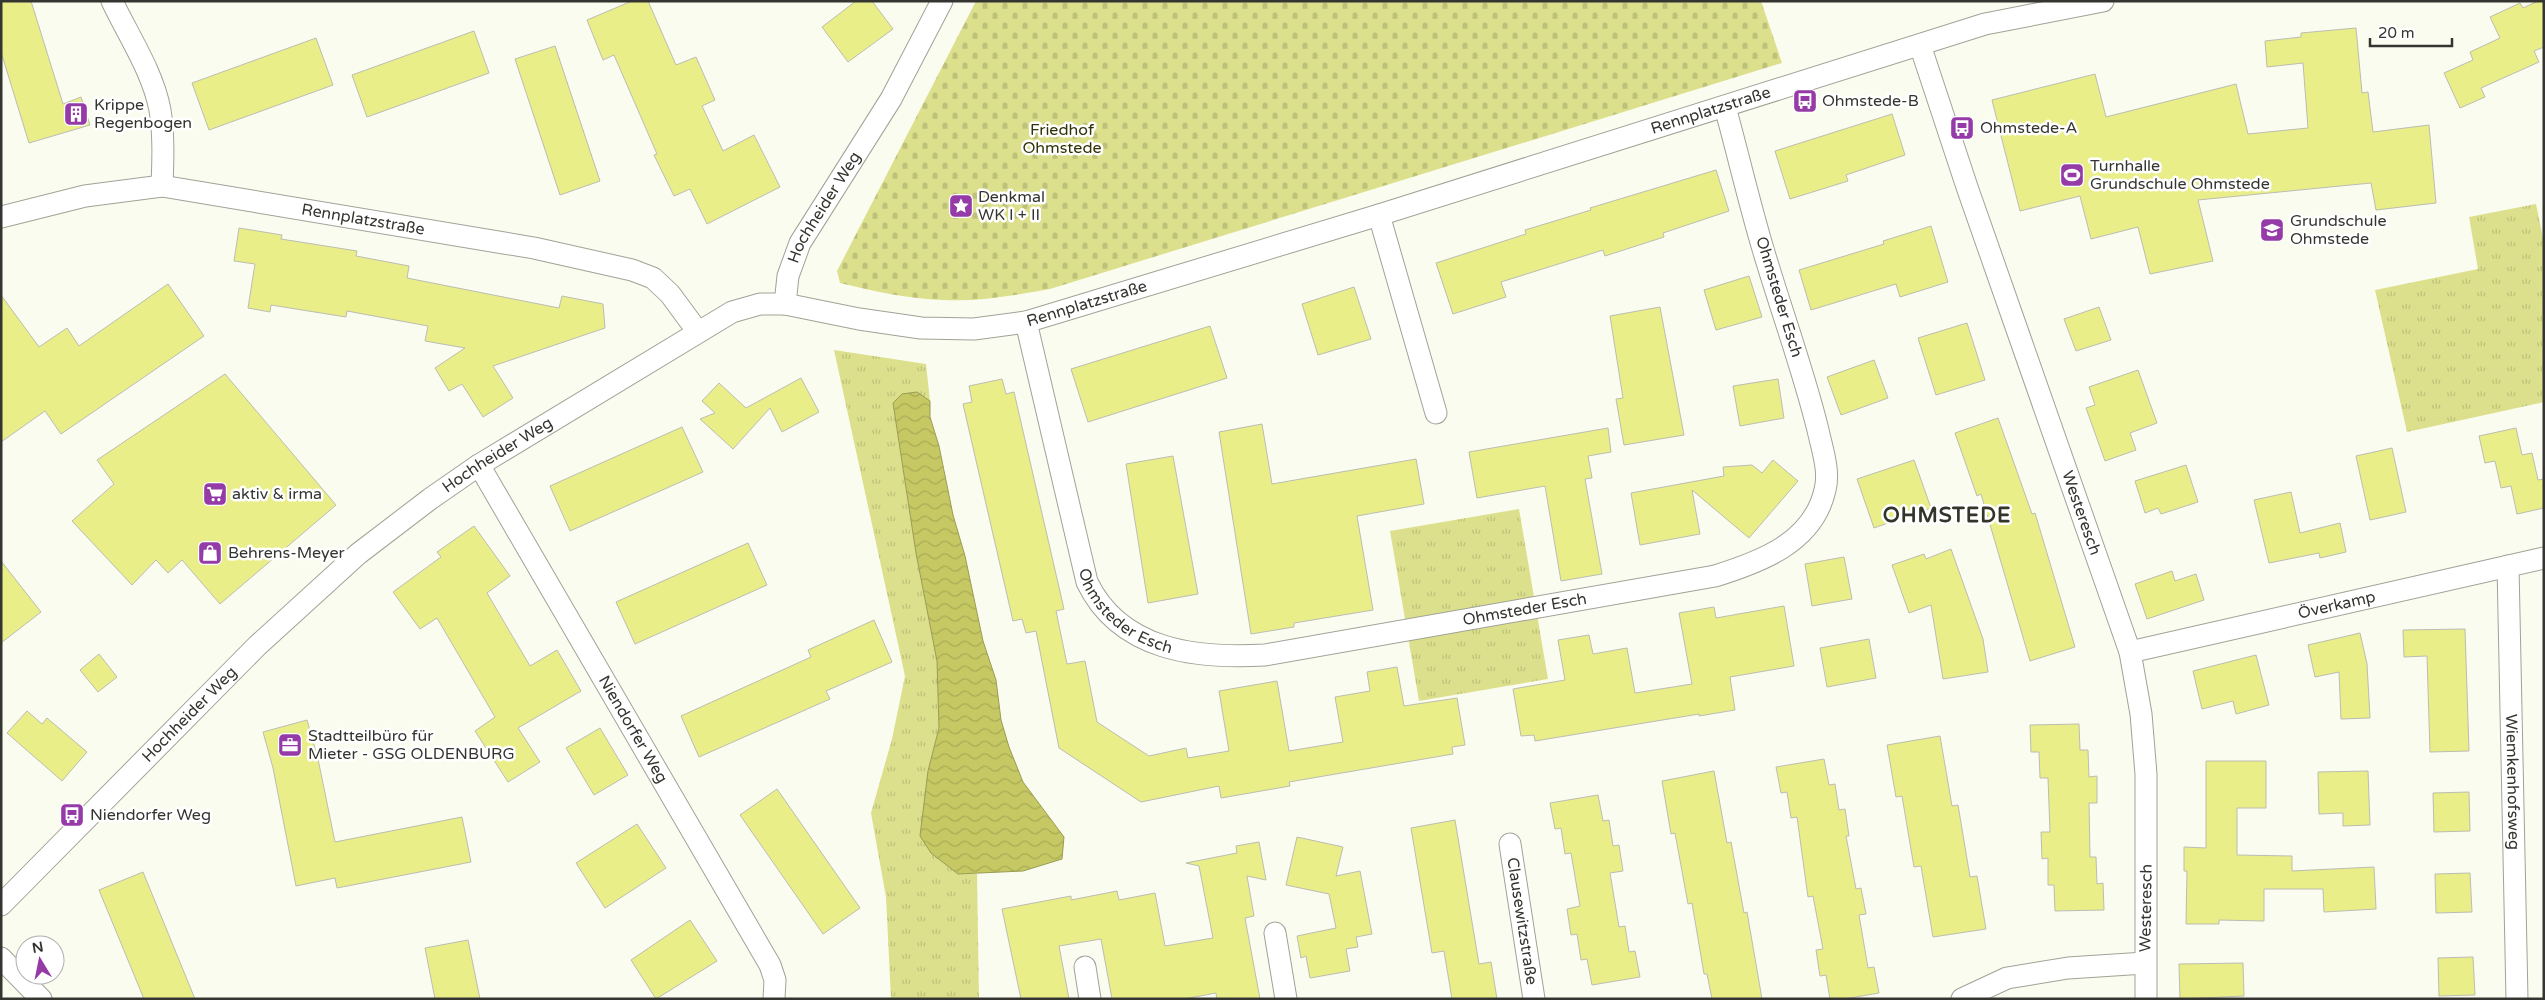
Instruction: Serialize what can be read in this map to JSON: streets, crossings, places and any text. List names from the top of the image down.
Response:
{
  "streets": {
    "street": [
      "Rennplatzstraße",
      "Hochheider Weg",
      "Ohmsteder Esch",
      "Westeresch",
      "Överkamp",
      "Niendorfer Weg",
      "Wiemkenhofsweg",
      "Clausewitzstraße"
    ]
  },
  "crossings": [
    ["Rennplatzstraße", "Hochheider Weg"],
    ["Rennplatzstraße", "Ohmsteder Esch"],
    ["Rennplatzstraße", "Westeresch"],
    ["Hochheider Weg", "Niendorfer Weg"],
    ["Westeresch", "Överkamp"],
    ["Överkamp", "Wiemkenhofsweg"]
  ],
  "districts": ["OHMSTEDE"],
  "parks": ["Friedhof Ohmstede"],
  "places": {
    "bus stop": ["Ohmstede-B", "Ohmstede-A", "Niendorfer Weg"],
    "building": ["Krippe Regenbogen"],
    "sports": ["Turnhalle Grundschule Ohmstede"],
    "place": ["Denkmal WK I + II"],
    "school or university": ["Grundschule Ohmstede"],
    "supermarket": ["aktiv & irma"],
    "shop": ["Behrens-Meyer"],
    "office": ["Stadtteilbüro für Mieter - GSG OLDENBURG"]
  },
  "scale_bar": "20 m",
  "north": "top"
}
